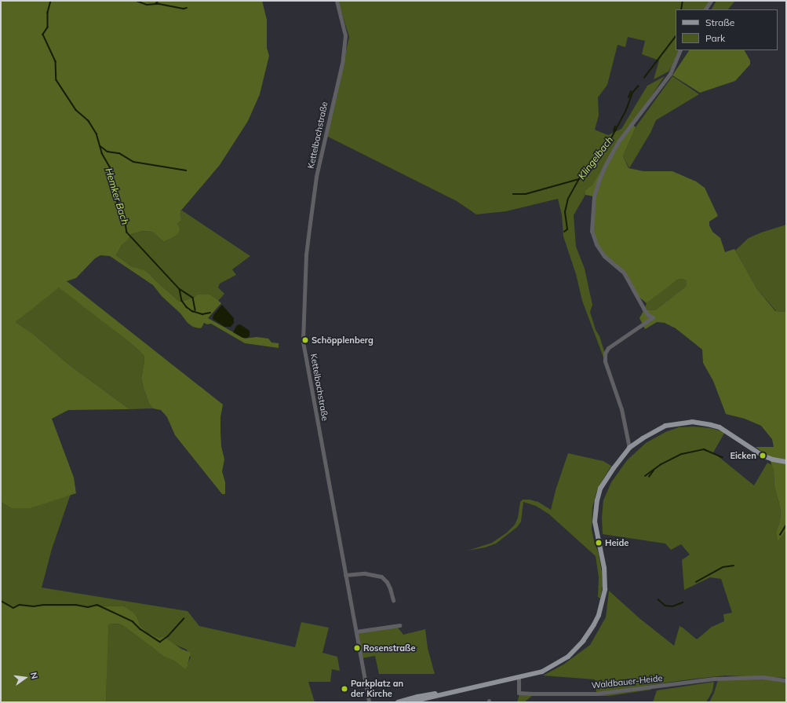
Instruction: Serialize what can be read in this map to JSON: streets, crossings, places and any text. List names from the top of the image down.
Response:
{
  "streets": {
    "street": ["Kettelbachstraße", "Waldbauer-Heide"]
  },
  "water": ["Klingelbach", "Hemker Bach"],
  "places": [
    "Schöpplenberg",
    "Eicken",
    "Heide",
    "Rosenstraße",
    "Parkplatz an der Kirche"
  ],
  "legend": ["Straße", "Park"],
  "north": "right"
}
